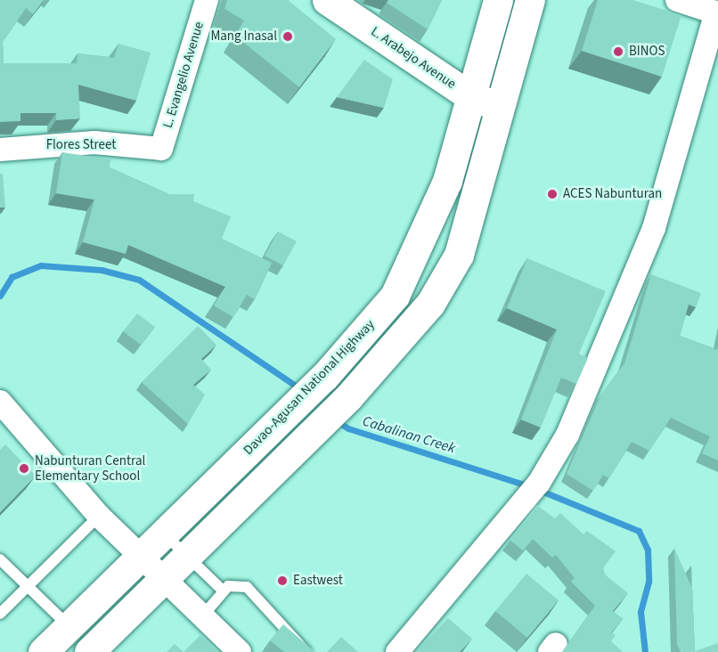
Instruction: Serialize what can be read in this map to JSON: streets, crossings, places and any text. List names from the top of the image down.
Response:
{
  "streets": {
    "main road": ["L. Arabejo Avenue", "Davao-Agusan National Highway"],
    "street": ["L. Evangelio Avenue", "Flores Street"]
  },
  "crossings": [
    ["L. Arabejo Avenue", "Davao-Agusan National Highway"],
    ["L. Evangelio Avenue", "Flores Street"]
  ],
  "water": ["Cabalinan Creek"],
  "places": [
    "Mang Inasal",
    "BINOS",
    "ACES Nabunturan",
    "Nabunturan Central Elementary School",
    "Eastwest"
  ]
}
